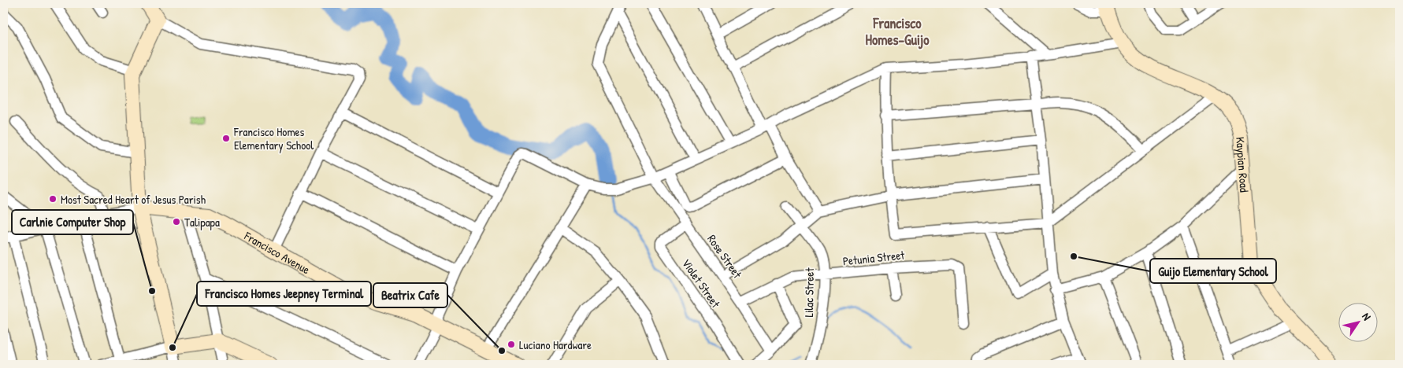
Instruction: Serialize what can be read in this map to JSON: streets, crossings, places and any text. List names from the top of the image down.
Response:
{
  "streets": {
    "street": [
      "Kaypian Road",
      "Francisco Avenue",
      "Rose Street",
      "Petunia Street",
      "Violet Street",
      "Lilac Street"
    ]
  },
  "crossings": [
    ["Rose Street", "Petunia Street"],
    ["Rose Street", "Violet Street"],
    ["Petunia Street", "Lilac Street"]
  ],
  "districts": ["Francisco Homes–Guijo"],
  "places": [
    "Francisco Homes Elementary School",
    "Most Sacred Heart of Jesus Parish",
    "Talipapa",
    "Guijo Elementary School",
    "Carlnie Computer Shop",
    "Luciano Hardware",
    "Francisco Homes Jeepney Terminal",
    "Beatrix Cafe"
  ],
  "north": "top right"
}
